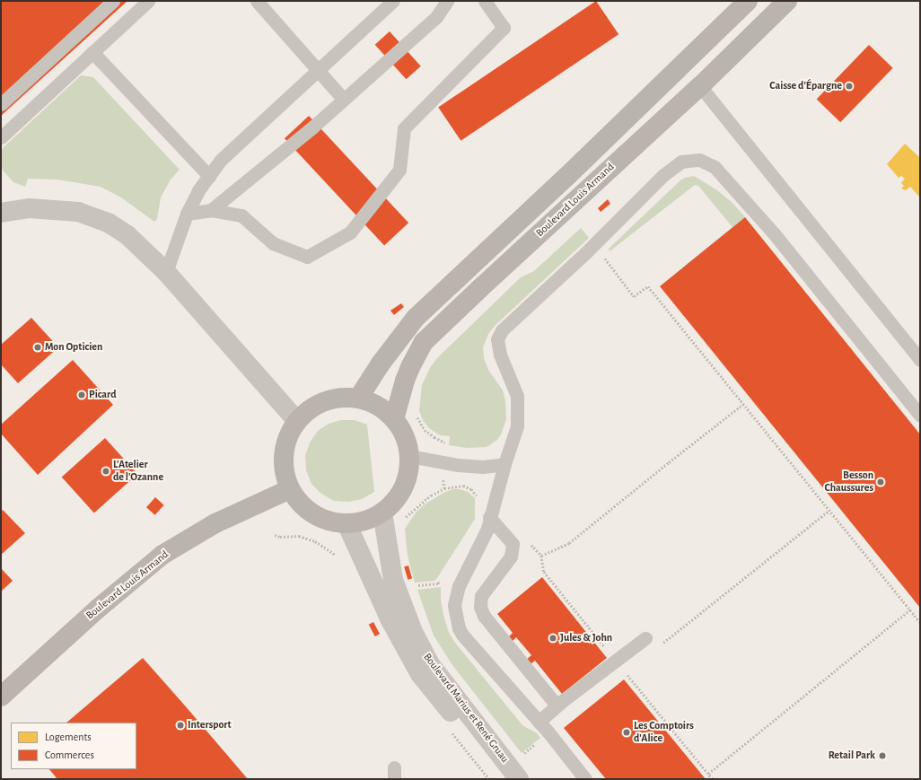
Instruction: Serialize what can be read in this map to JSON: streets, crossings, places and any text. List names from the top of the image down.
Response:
{
  "streets": {
    "main road": ["Boulevard Louis Armand"],
    "street": ["Boulevard Marius et René Gruau"]
  },
  "crossings": [
    ["Boulevard Louis Armand", "Boulevard Marius et René Gruau"]
  ],
  "places": [
    "Caisse d'Épargne",
    "Mon Opticien",
    "Picard",
    "L'Atelier de l'Ozanne",
    "Besson Chaussures",
    "Jules & John",
    "Intersport",
    "Les Comptoirs d'Alice",
    "Retail Park"
  ],
  "legend": ["Logements", "Commerces"]
}
